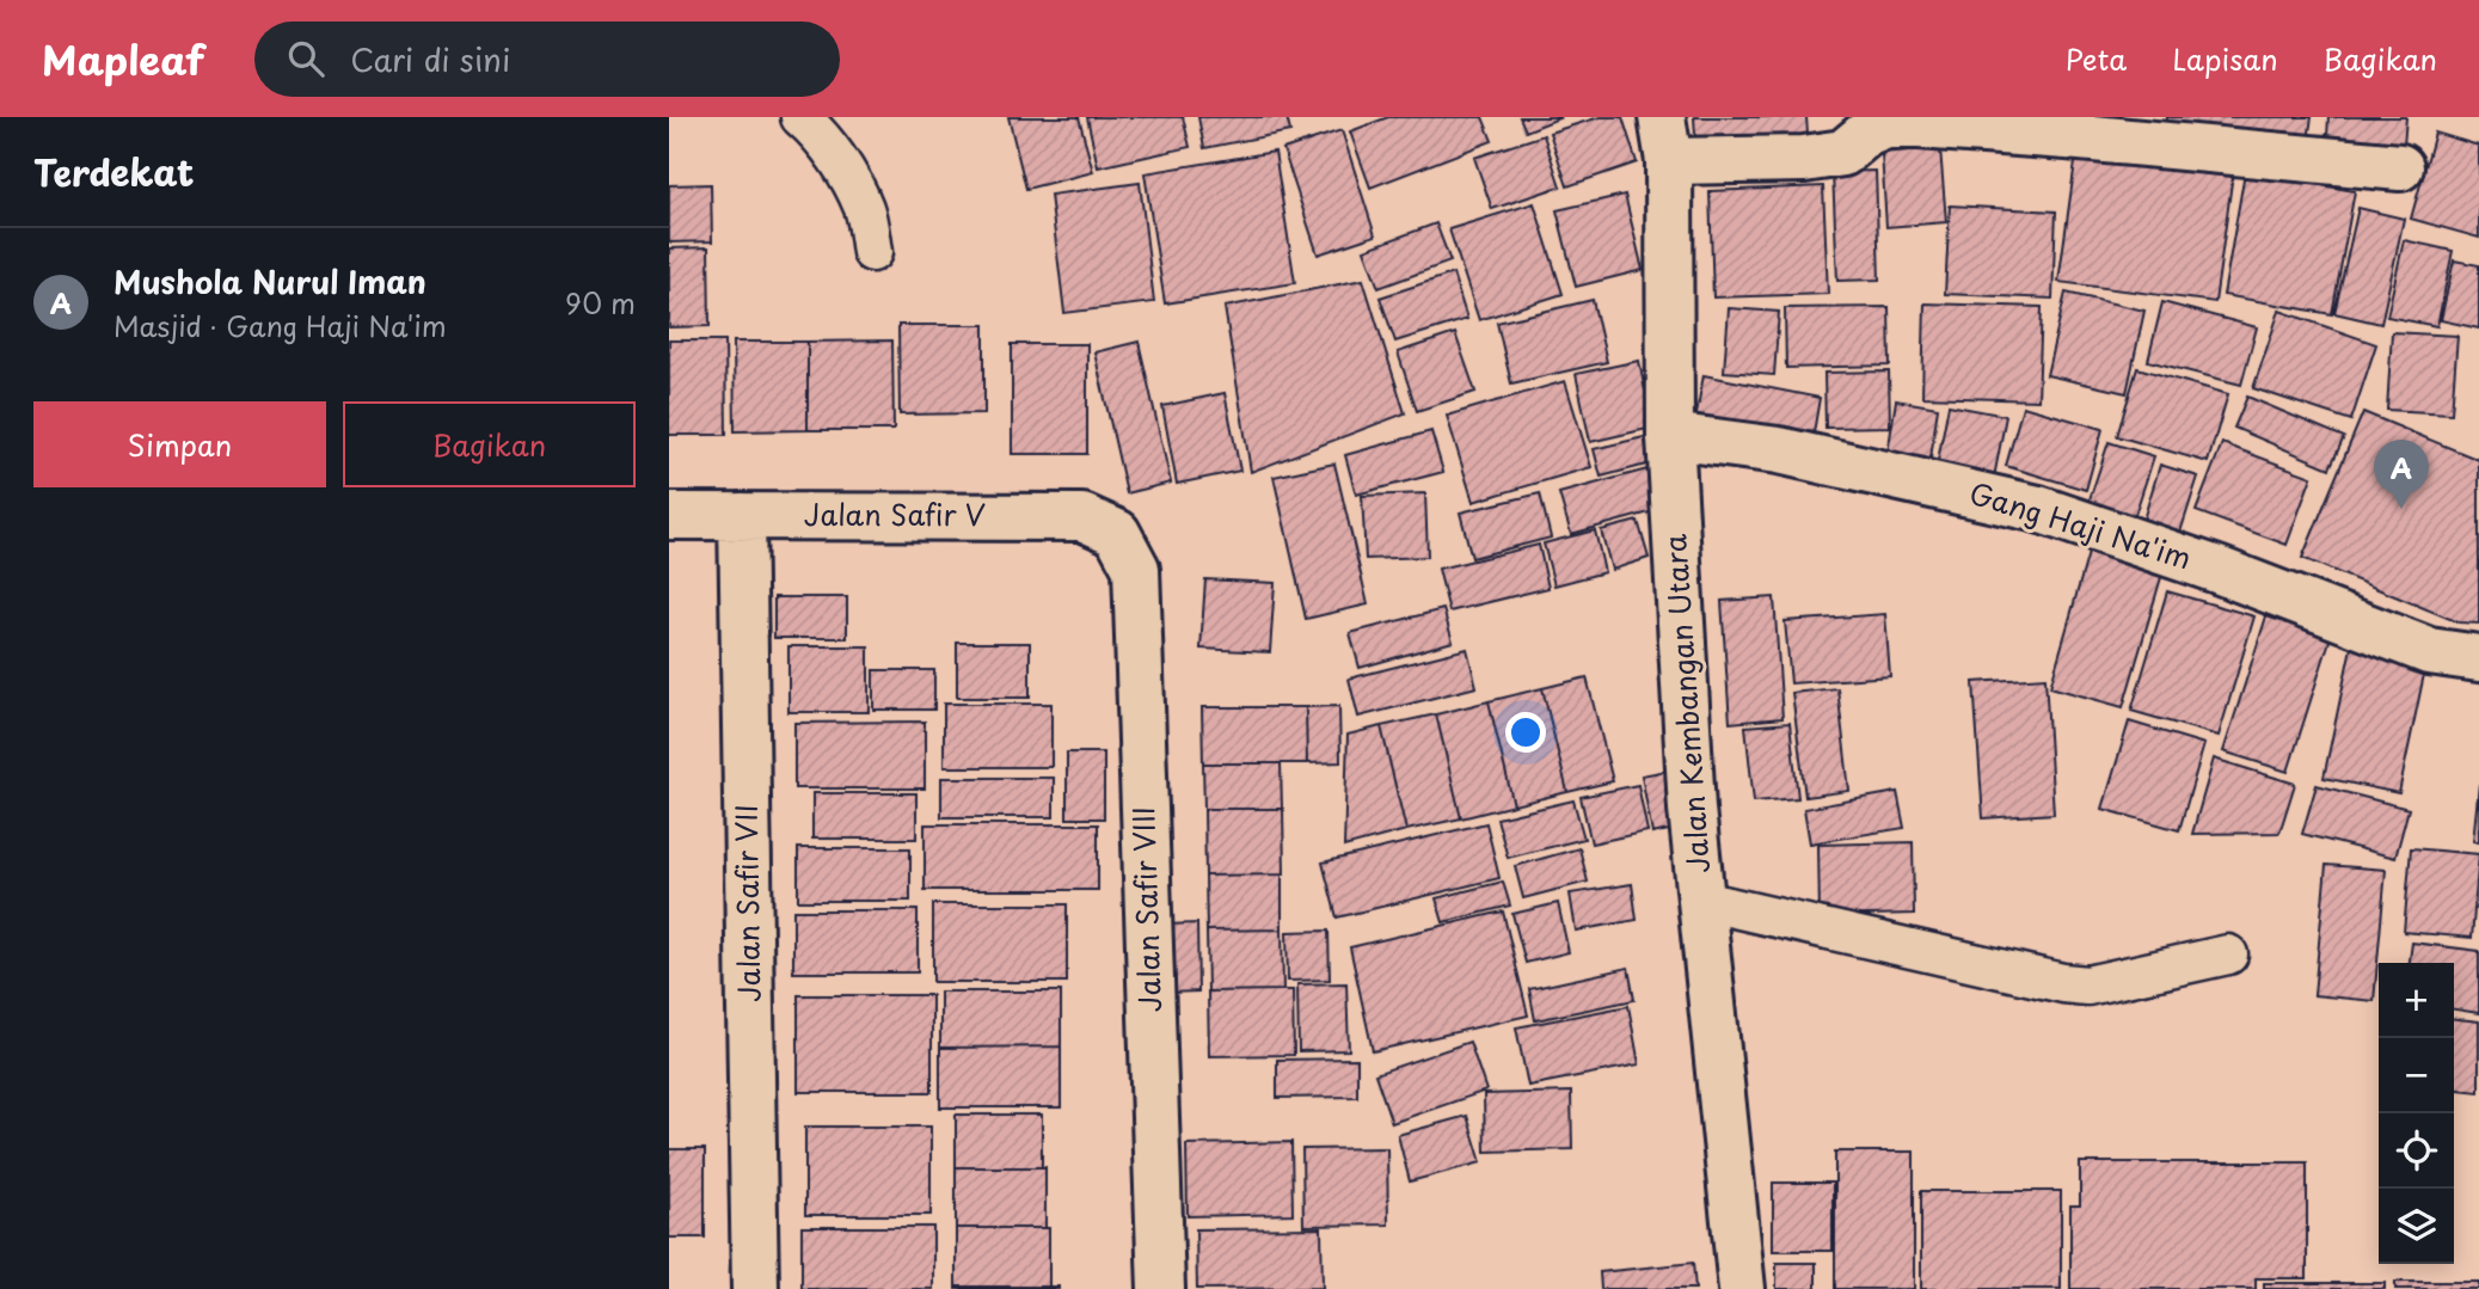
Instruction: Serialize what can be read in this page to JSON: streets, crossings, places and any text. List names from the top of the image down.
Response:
{
  "streets": {
    "street": [
      "Jalan Safir V",
      "Gang Haji Na'im",
      "Jalan Kembangan Utara",
      "Jalan Safir VII",
      "Jalan Safir VIII"
    ]
  },
  "crossings": [
    ["Jalan Safir V", "Jalan Safir VII"],
    ["Jalan Safir V", "Jalan Safir VIII"],
    ["Gang Haji Na'im", "Jalan Kembangan Utara"]
  ],
  "page": {
    "header": "Mapleaf",
    "search": "Cari di sini",
    "nav": ["Peta", "Lapisan", "Bagikan"],
    "heading": "Terdekat",
    "list": [
      {
        "mark": "A",
        "name": "Mushola Nurul Iman",
        "note": "Masjid · Gang Haji Na'im",
        "value": "90 m"
      }
    ],
    "buttons": ["Simpan", "Bagikan"],
    "pins": "A",
    "map_buttons": ["+", "−"]
  }
}
